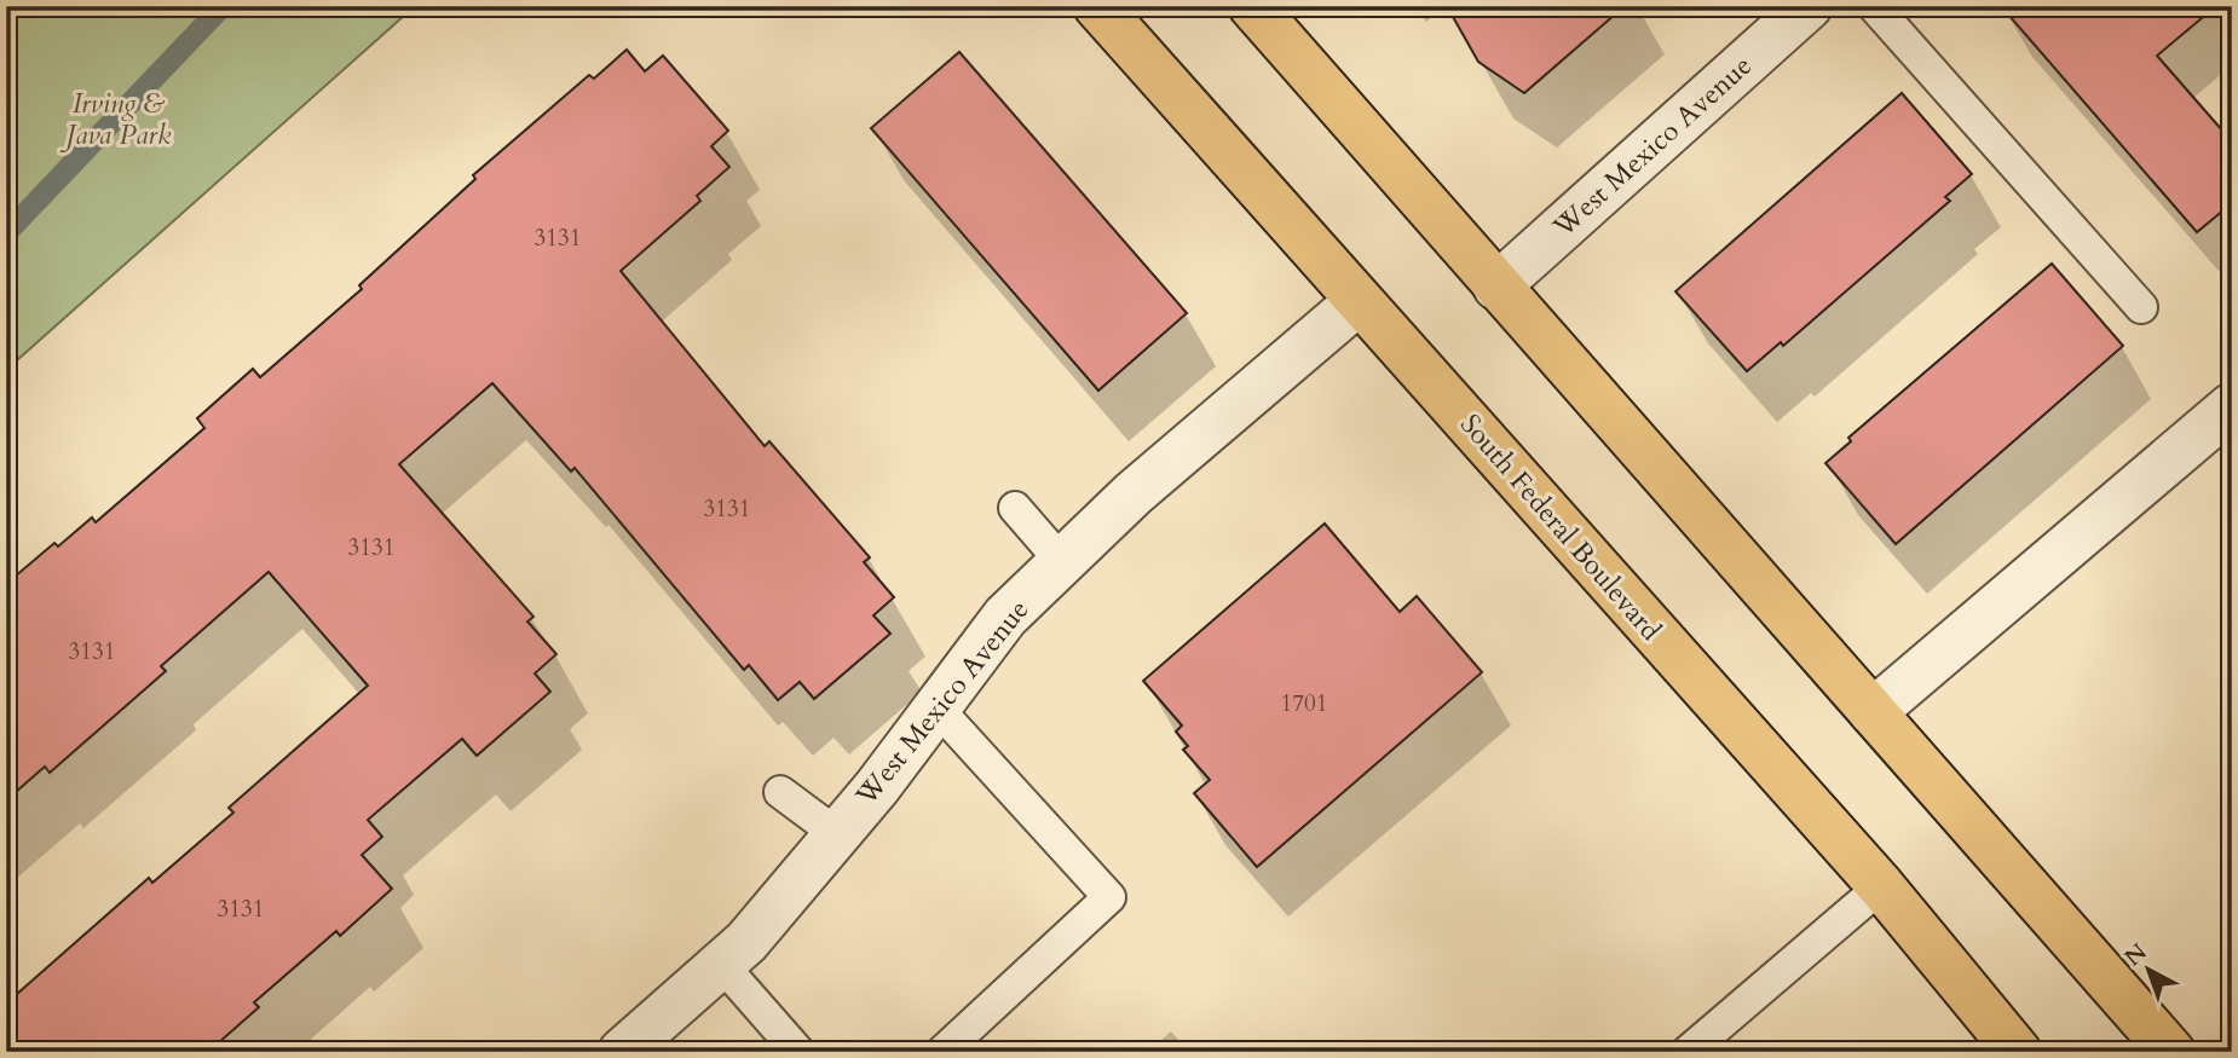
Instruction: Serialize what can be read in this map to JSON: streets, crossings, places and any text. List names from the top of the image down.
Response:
{
  "streets": {
    "main road": ["South Federal Boulevard"],
    "street": ["West Mexico Avenue"]
  },
  "crossings": [
    ["West Mexico Avenue", "South Federal Boulevard"]
  ],
  "parks": ["Irving & Java Park"],
  "house_numbers": [
    "3131",
    "3131",
    "3131",
    "3131",
    "1701",
    "3131"
  ],
  "north": "top left"
}
